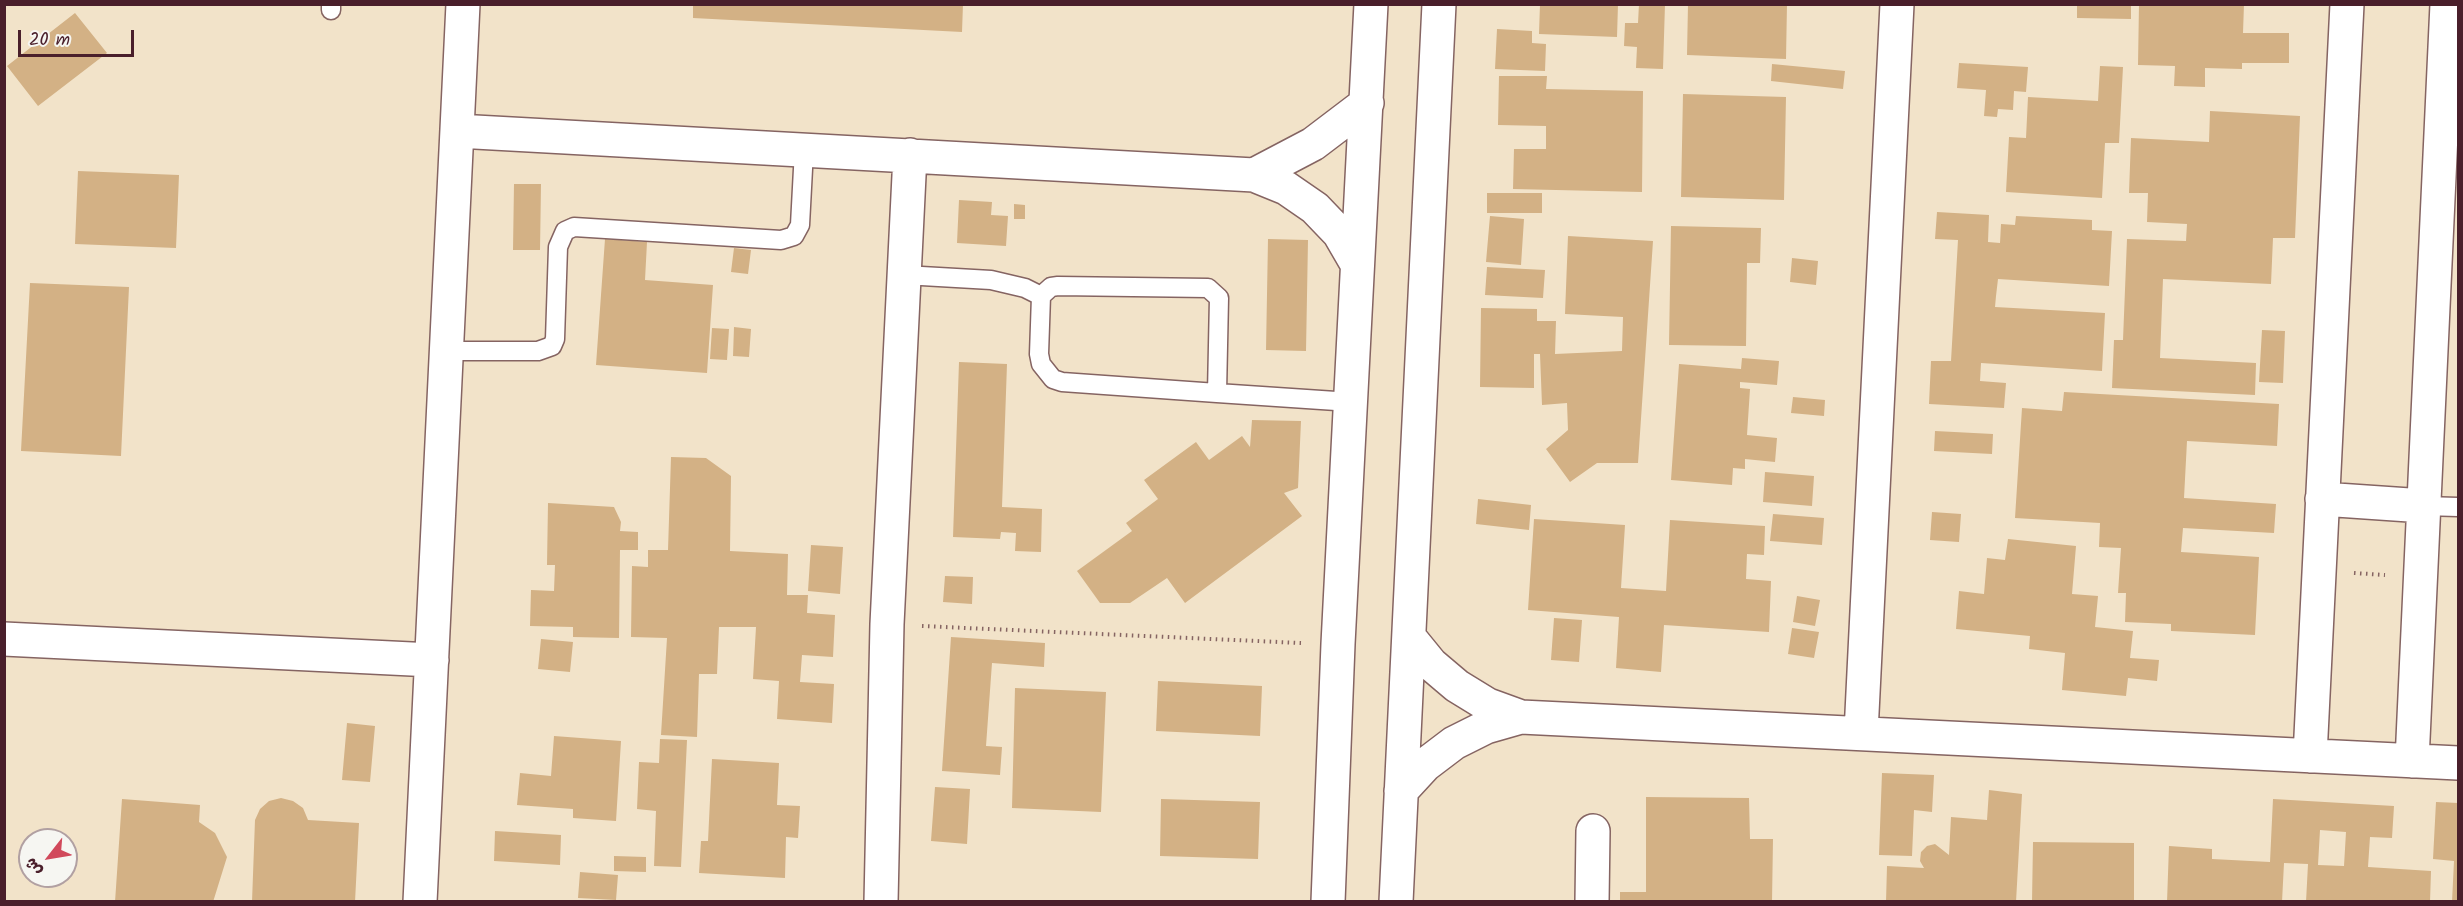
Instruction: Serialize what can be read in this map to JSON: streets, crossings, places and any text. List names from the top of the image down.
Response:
{
  "scale_bar": "20 m",
  "north": "bottom left"
}
